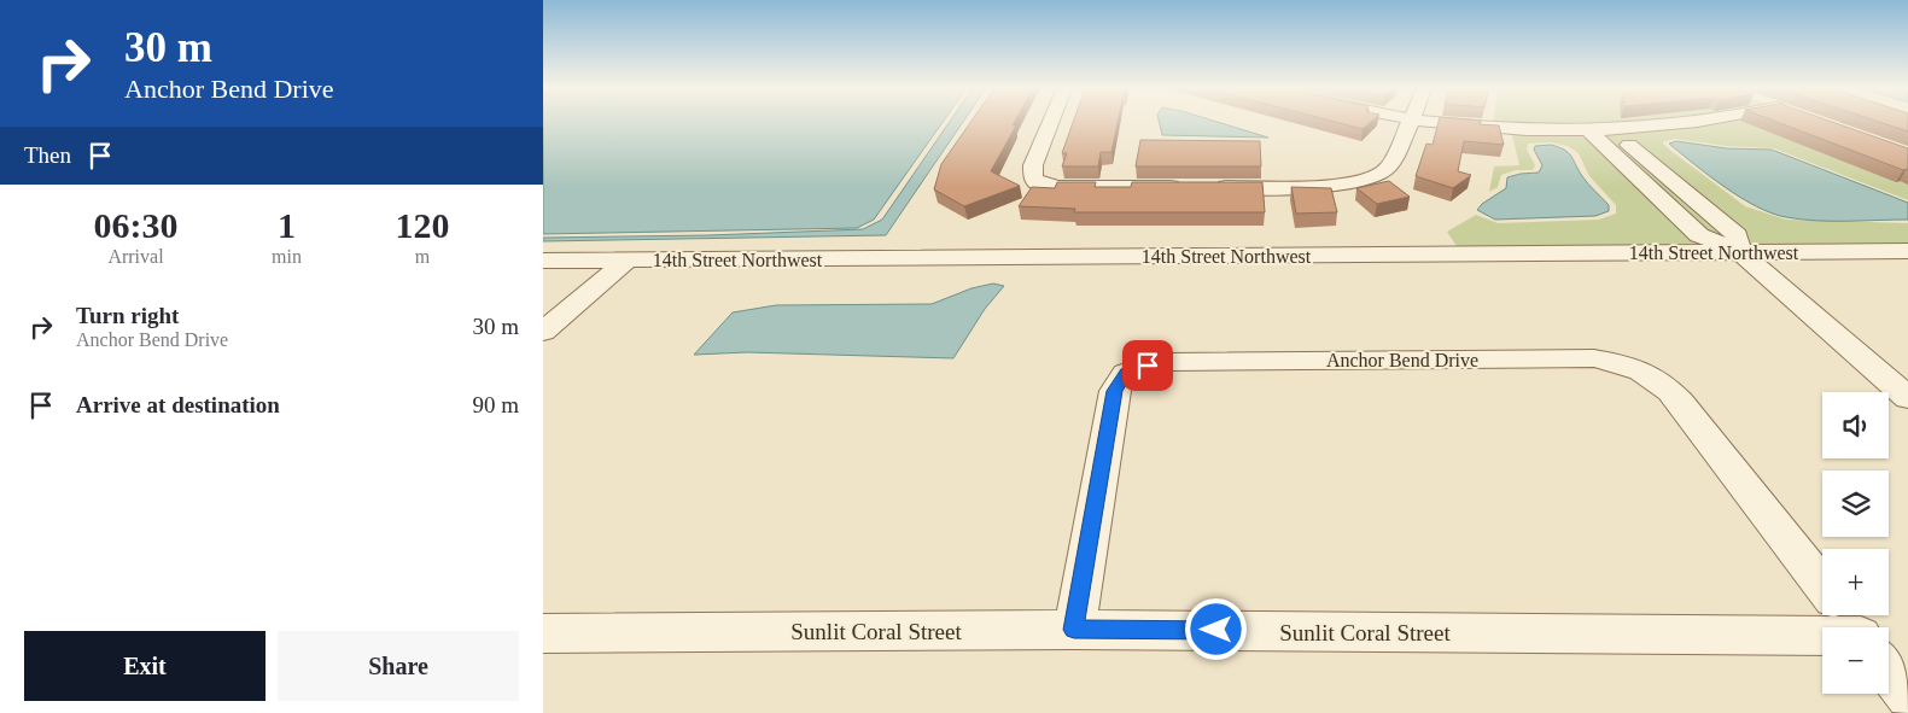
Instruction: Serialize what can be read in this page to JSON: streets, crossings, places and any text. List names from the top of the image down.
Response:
{
  "streets": {
    "street": ["14th Street Northwest", "Anchor Bend Drive", "Sunlit Coral Street"]
  },
  "crossings": [
    ["Anchor Bend Drive", "Sunlit Coral Street"]
  ],
  "page": {
    "turn": ["30 m", "Anchor Bend Drive"],
    "then": "Then",
    "eta": [
      "06:30",
      "Arrival",
      "1",
      "min",
      "120",
      "m"
    ],
    "list": [
      {
        "name": "Turn right",
        "note": "Anchor Bend Drive",
        "value": "30 m"
      },
      {
        "name": "Arrive at destination",
        "value": "90 m"
      }
    ],
    "map_buttons": ["+", "−"],
    "buttons": ["Exit", "Share"]
  }
}
